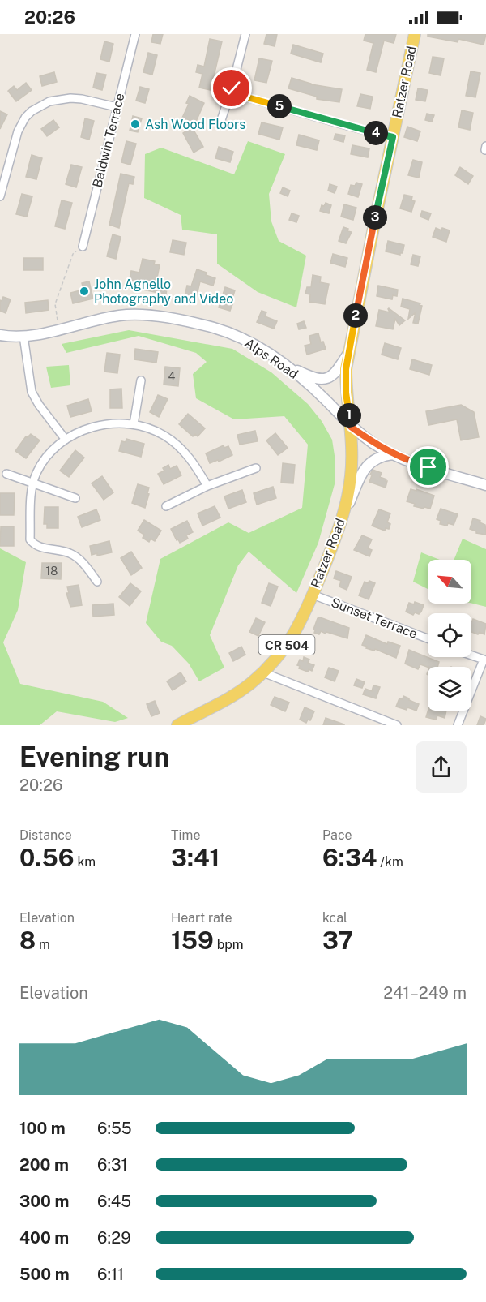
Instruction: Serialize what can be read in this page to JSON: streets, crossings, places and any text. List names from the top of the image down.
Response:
{
  "streets": {
    "main road": ["Ratzer Road", "Alps Road", "CR 504"],
    "street": ["Baldwin Terrace", "Sunset Terrace"]
  },
  "crossings": [
    ["Ratzer Road", "Alps Road"],
    ["Ratzer Road", "Sunset Terrace"]
  ],
  "places": ["Ash Wood Floors", "John Agnello Photography and Video"],
  "house_numbers": ["4", "18"],
  "north": "top left",
  "page": {
    "status": "20:26",
    "pins": [
      "5",
      "4",
      "3",
      "2",
      "1"
    ],
    "heading": ["Evening run", "20:26"],
    "stats": [
      ["Distance", "0.56 km"],
      ["Time", "3:41"],
      ["Pace", "6:34 /km"],
      ["Elevation", "8 m"],
      ["Heart rate", "159 bpm"],
      ["kcal", "37"]
    ],
    "chart": ["Elevation", "241–249 m"],
    "list": [
      {
        "name": "100 m",
        "note": "6:55"
      },
      {
        "name": "200 m",
        "note": "6:31"
      },
      {
        "name": "300 m",
        "note": "6:45"
      },
      {
        "name": "400 m",
        "note": "6:29"
      },
      {
        "name": "500 m",
        "note": "6:11"
      }
    ]
  }
}
